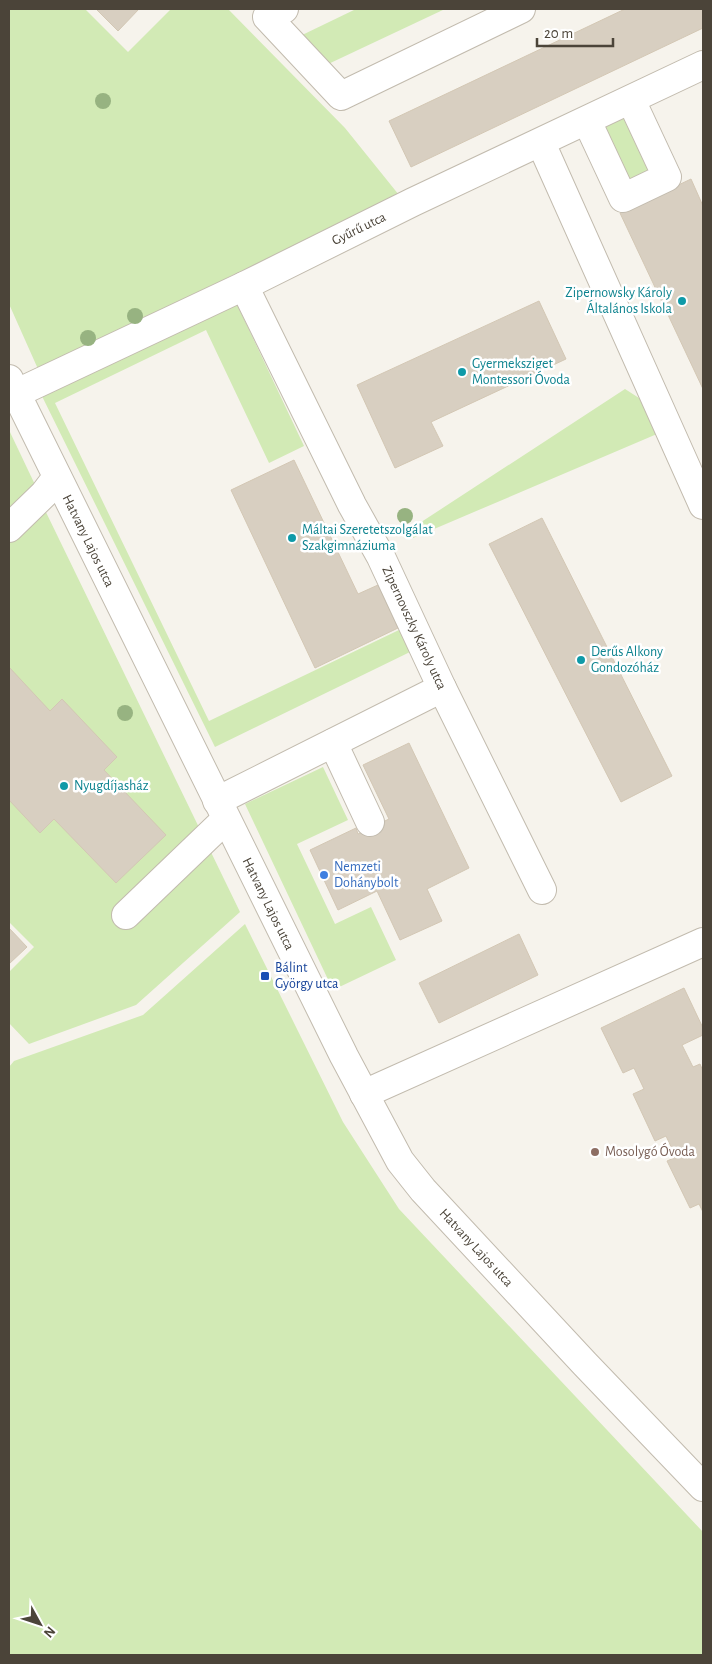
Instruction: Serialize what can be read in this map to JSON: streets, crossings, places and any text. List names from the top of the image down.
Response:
{
  "streets": {
    "street": ["Gyűrű utca", "Hatvany Lajos utca", "Zipernovszky Károly utca"]
  },
  "crossings": [
    ["Gyűrű utca", "Hatvany Lajos utca"],
    ["Gyűrű utca", "Zipernovszky Károly utca"]
  ],
  "places": {
    "other": [
      "Zipernowsky Károly Általános Iskola",
      "Gyermeksziget Montessori Óvoda",
      "Máltai Szeretetszolgálat Szakgimnáziuma",
      "Derűs Alkony Gondozóház",
      "Nyugdíjasház",
      "Nemzeti Dohánybolt",
      "Mosolygó Óvoda"
    ],
    "transit": ["Bálint György utca"]
  },
  "scale_bar": "20 m",
  "north": "bottom right"
}
